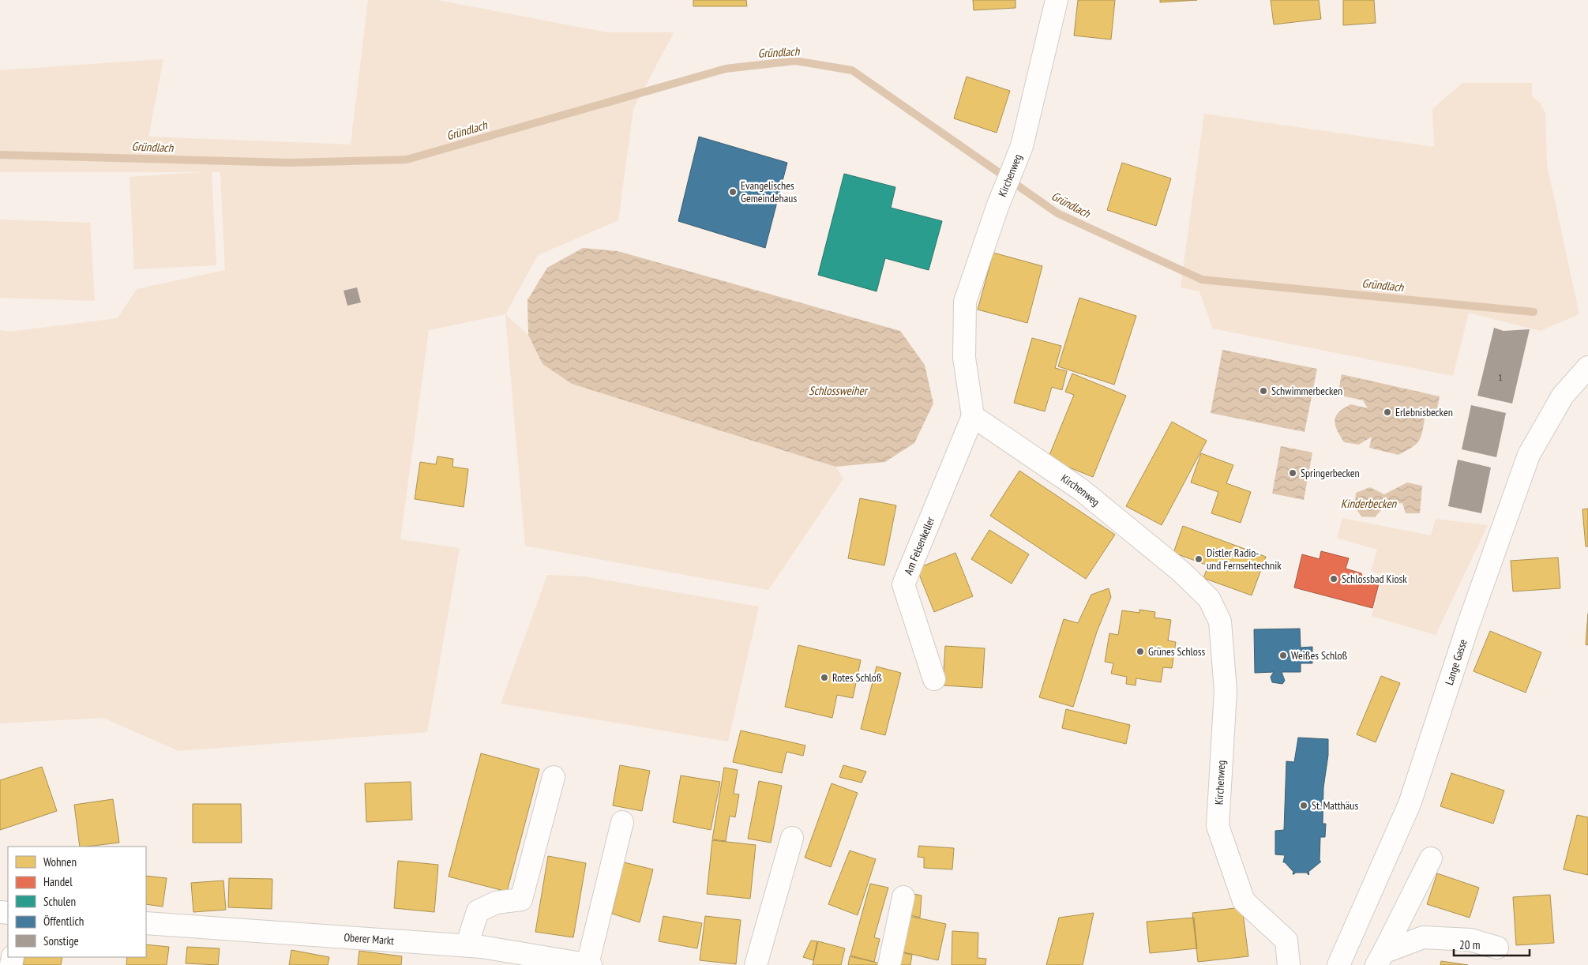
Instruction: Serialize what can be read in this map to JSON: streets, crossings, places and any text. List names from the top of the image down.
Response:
{
  "streets": {
    "street": [
      "Kirchenweg",
      "Am Felsenkeller",
      "Lange Gasse",
      "Oberer Markt"
    ]
  },
  "crossings": [
    ["Kirchenweg", "Am Felsenkeller"]
  ],
  "water": ["Gründlach", "Schlossweiher", "Kinderbecken"],
  "places": [
    "Evangelisches Gemeindehaus",
    "Schwimmerbecken",
    "Erlebnisbecken",
    "Springerbecken",
    "Distler Radio- und Fernsehtechnik",
    "Schlossbad Kiosk",
    "Grünes Schloss",
    "Weißes Schloß",
    "Rotes Schloß",
    "St. Matthäus"
  ],
  "house_numbers": ["1"],
  "legend": [
    "Wohnen",
    "Handel",
    "Schulen",
    "Öffentlich",
    "Sonstige"
  ],
  "scale_bar": "20 m"
}
